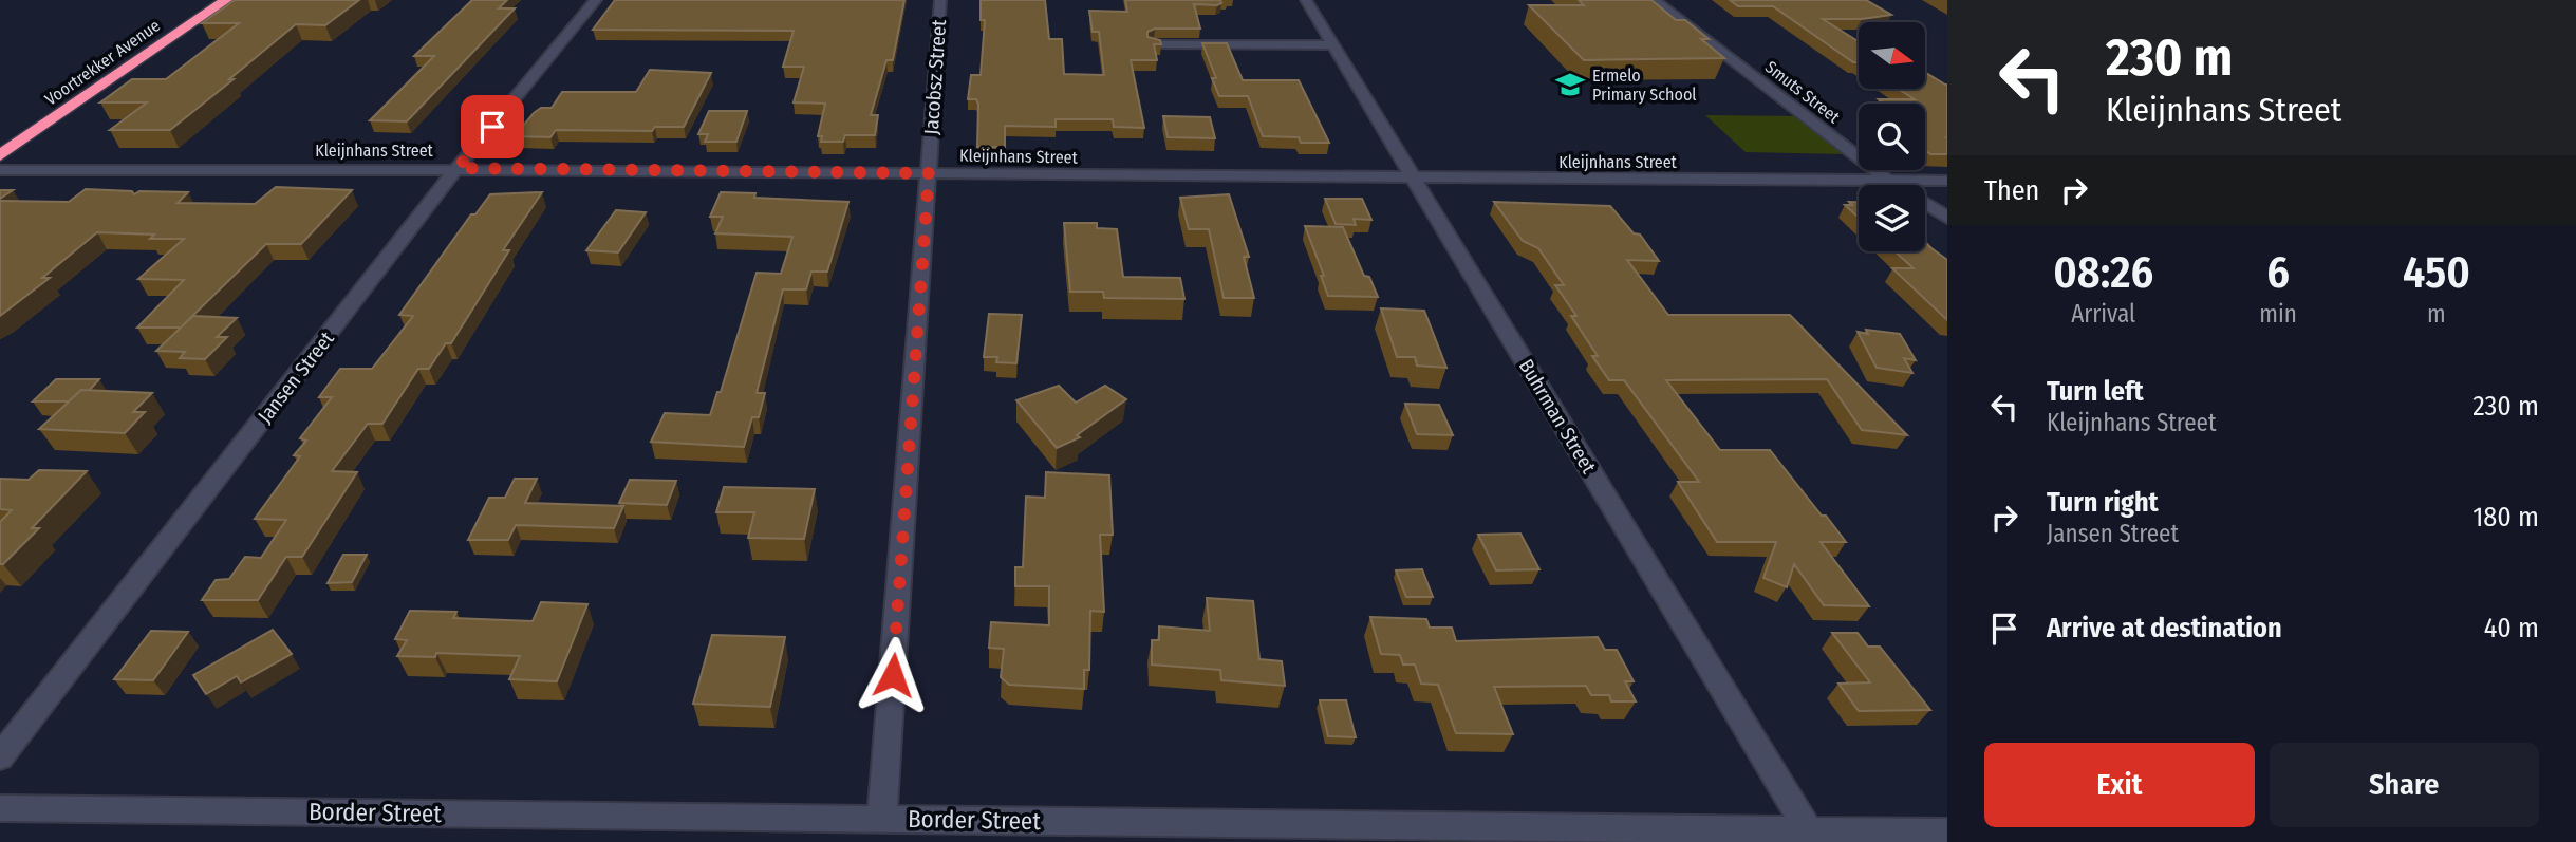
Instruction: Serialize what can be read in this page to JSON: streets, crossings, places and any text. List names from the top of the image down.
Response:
{
  "streets": {
    "highway": ["Voortrekker Avenue"],
    "street": [
      "Jacobsz Street",
      "Smuts Street",
      "Kleijnhans Street",
      "Jansen Street",
      "Buhrman Street",
      "Border Street"
    ]
  },
  "crossings": [
    ["Jacobsz Street", "Kleijnhans Street"],
    ["Jacobsz Street", "Border Street"],
    ["Kleijnhans Street", "Jansen Street"],
    ["Kleijnhans Street", "Buhrman Street"],
    ["Buhrman Street", "Border Street"]
  ],
  "places": {
    "school or university": ["Ermelo Primary School"]
  },
  "north": "right",
  "page": {
    "turn": ["230 m", "Kleijnhans Street"],
    "then": "Then",
    "eta": [
      "08:26",
      "Arrival",
      "6",
      "min",
      "450",
      "m"
    ],
    "list": [
      {
        "name": "Turn left",
        "note": "Kleijnhans Street",
        "value": "230 m"
      },
      {
        "name": "Turn right",
        "note": "Jansen Street",
        "value": "180 m"
      },
      {
        "name": "Arrive at destination",
        "value": "40 m"
      }
    ],
    "buttons": ["Exit", "Share"]
  }
}
